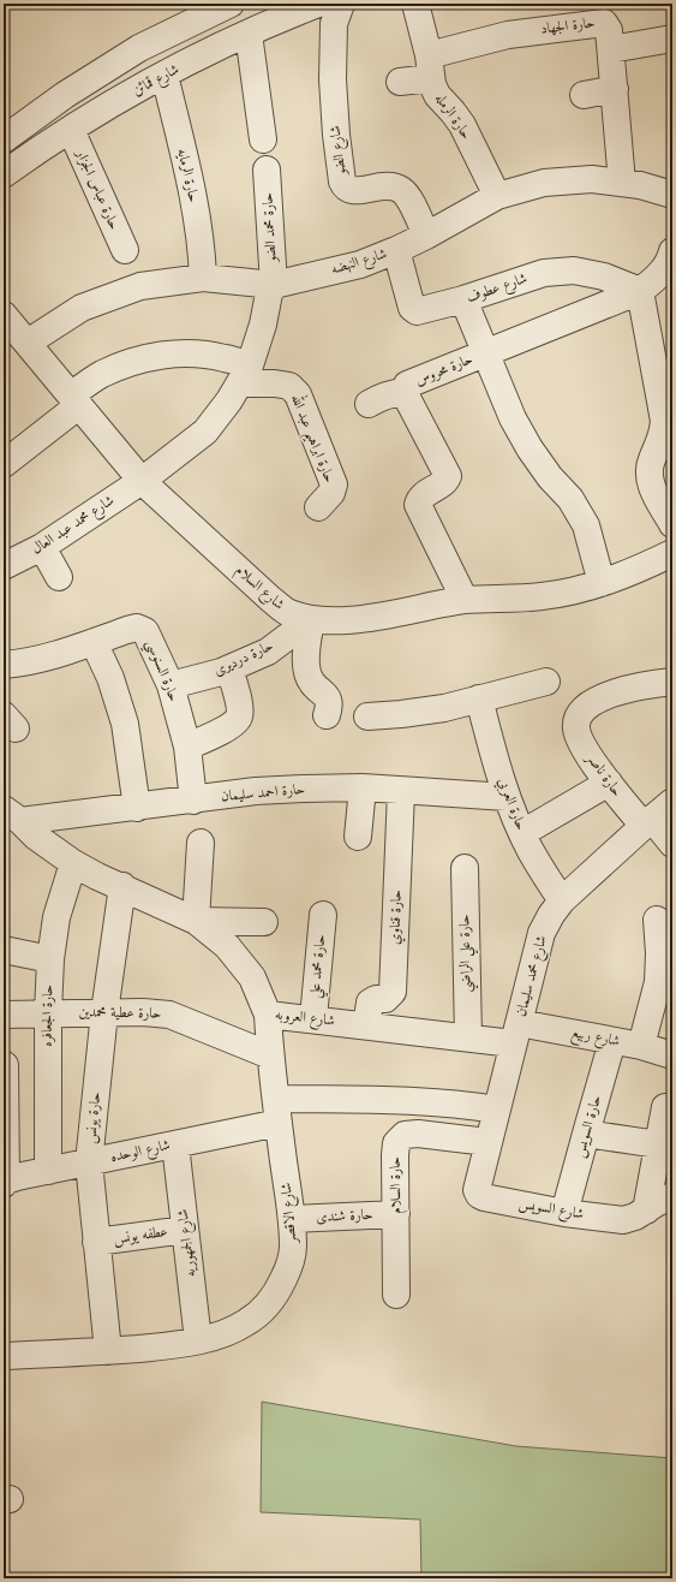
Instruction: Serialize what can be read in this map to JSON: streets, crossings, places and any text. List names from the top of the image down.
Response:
{
  "streets": {
    "street": [
      "حارة الجهاد",
      "شارع قمائن",
      "حارة الرمله",
      "شارع الضو",
      "حارة الرمايه",
      "حارة عباس الجزار",
      "حارة محمد الضو",
      "شارع النهضه",
      "شارع عطوف",
      "حارة محروس",
      "حارة ابراهيم عبد الله",
      "شارع محمد عبد العال",
      "شارع السلام",
      "حارة درديرى",
      "حارة السنوسي",
      "حارة ناصر",
      "حارة احمد سليمان",
      "حارة العربي",
      "حارة قناوي",
      "حارة علي الراضي",
      "حارة محمد علي",
      "شارع محمد سليمان",
      "حارة عطية محمدين",
      "حارة الجعافره",
      "شارع العروبه",
      "شارع ربيع",
      "حارة يونس",
      "حارة السويس",
      "شارع الوحده",
      "حارة السلام",
      "شارع السويس",
      "شارع الاقصر",
      "حارة شندى",
      "عطفه يونس",
      "شارع الجمهوريه"
    ]
  },
  "crossings": [
    ["حارة الجهاد", "حارة الرمله"],
    ["حارة الجهاد", "شارع النهضه"],
    ["شارع قمائن", "حارة الرمايه"],
    ["شارع قمائن", "حارة عباس الجزار"],
    ["حارة الرمله", "شارع النهضه"],
    ["شارع الضو", "شارع النهضه"],
    ["حارة الرمايه", "شارع النهضه"],
    ["حارة محمد الضو", "شارع النهضه"],
    ["شارع النهضه", "شارع عطوف"],
    ["شارع النهضه", "شارع السلام"],
    ["شارع عطوف", "حارة محروس"],
    ["حارة محروس", "شارع السلام"],
    ["شارع محمد عبد العال", "شارع السلام"],
    ["شارع السلام", "حارة درديرى"],
    ["حارة درديرى", "حارة السنوسي"],
    ["حارة السنوسي", "حارة احمد سليمان"],
    ["حارة ناصر", "شارع محمد سليمان"],
    ["حارة احمد سليمان", "حارة العربي"],
    ["حارة احمد سليمان", "حارة قناوي"],
    ["حارة احمد سليمان", "شارع العروبه"],
    ["حارة العربي", "شارع محمد سليمان"],
    ["حارة قناوي", "شارع العروبه"],
    ["حارة علي الراضي", "شارع العروبه"],
    ["حارة محمد علي", "شارع العروبه"],
    ["شارع محمد سليمان", "شارع العروبه"],
    ["شارع محمد سليمان", "شارع ربيع"],
    ["شارع محمد سليمان", "شارع الوحده"],
    ["شارع محمد سليمان", "حارة السلام"],
    ["شارع محمد سليمان", "شارع السويس"],
    ["حارة عطية محمدين", "حارة الجعافره"],
    ["حارة عطية محمدين", "حارة يونس"],
    ["حارة عطية محمدين", "شارع الاقصر"],
    ["حارة الجعافره", "شارع العروبه"],
    ["حارة الجعافره", "شارع الوحده"],
    ["شارع العروبه", "شارع ربيع"],
    ["شارع العروبه", "حارة يونس"],
    ["شارع العروبه", "شارع الاقصر"],
    ["شارع ربيع", "حارة السويس"],
    ["حارة يونس", "شارع الوحده"],
    ["حارة يونس", "شارع الاقصر"],
    ["حارة يونس", "عطفه يونس"],
    ["حارة السويس", "شارع السويس"],
    ["شارع الوحده", "شارع الاقصر"],
    ["شارع الوحده", "شارع الجمهوريه"],
    ["حارة السلام", "شارع السويس"],
    ["حارة السلام", "حارة شندى"],
    ["شارع الاقصر", "حارة شندى"],
    ["شارع الاقصر", "شارع الجمهوريه"],
    ["عطفه يونس", "شارع الجمهوريه"]
  ]
}
